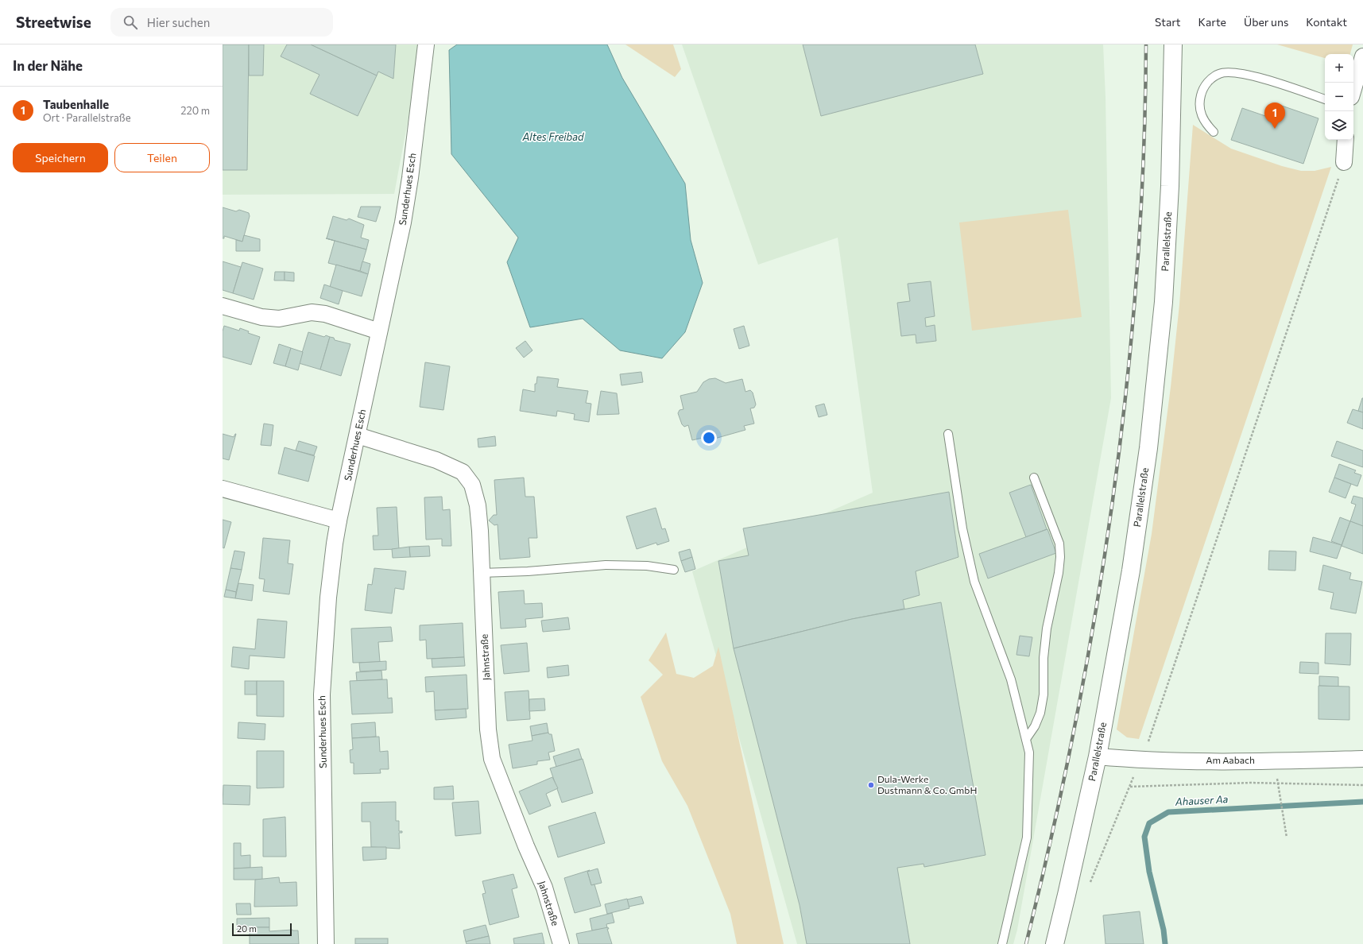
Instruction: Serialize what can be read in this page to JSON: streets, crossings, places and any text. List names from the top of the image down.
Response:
{
  "streets": {
    "main road": ["Parallelstraße"],
    "street": ["Sunderhues Esch", "Jahnstraße", "Am Aabach"]
  },
  "crossings": [
    ["Sunderhues Esch", "Jahnstraße"],
    ["Parallelstraße", "Am Aabach"]
  ],
  "water": ["Altes Freibad", "Ahauser Aa"],
  "places": ["Dula-Werke Dustmann & Co. GmbH"],
  "scale_bar": "20 m",
  "page": {
    "header": "Streetwise",
    "search": "Hier suchen",
    "nav": [
      "Start",
      "Karte",
      "Über uns",
      "Kontakt"
    ],
    "heading": "In der Nähe",
    "map_buttons": ["+", "−"],
    "list": [
      {
        "mark": "1",
        "name": "Taubenhalle",
        "note": "Ort · Parallelstraße",
        "value": "220 m"
      }
    ],
    "pins": "1",
    "buttons": ["Speichern", "Teilen"],
    "scale": "20 m"
  }
}
